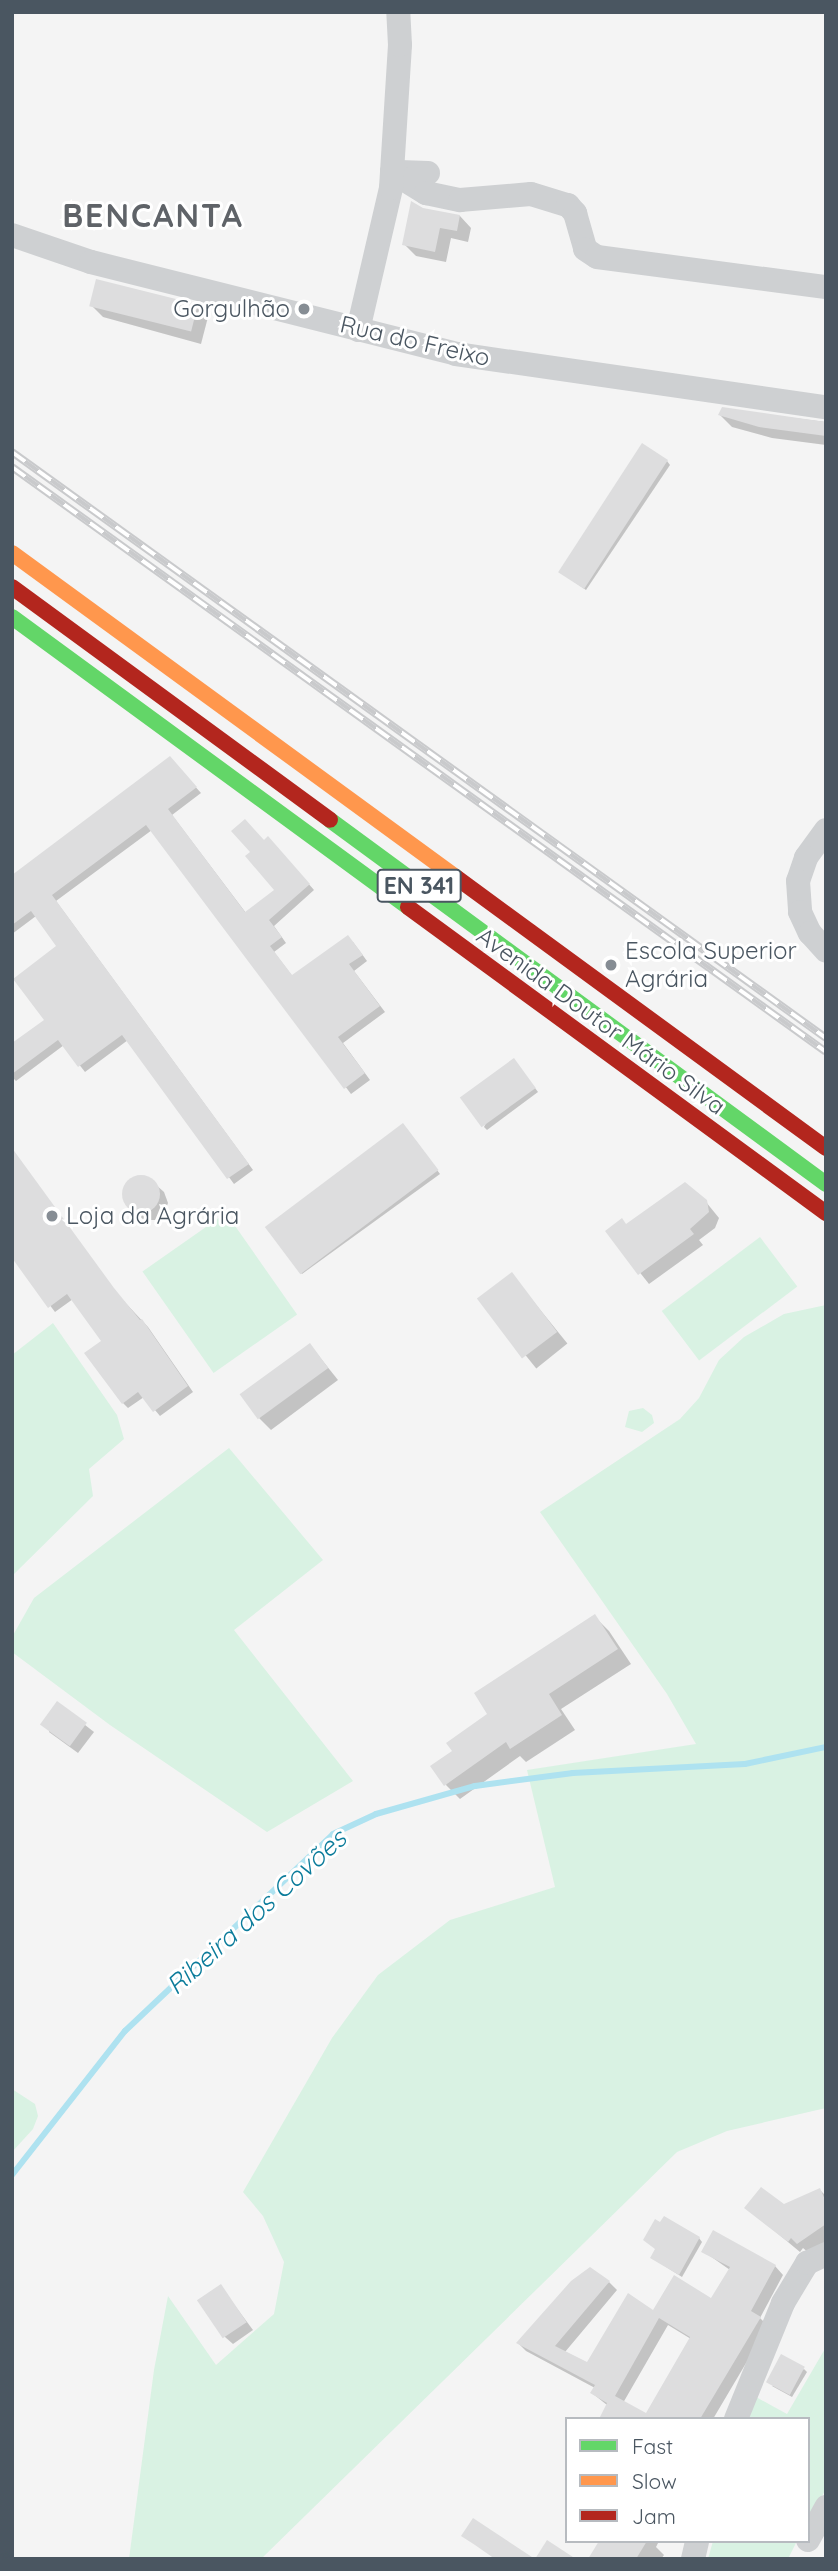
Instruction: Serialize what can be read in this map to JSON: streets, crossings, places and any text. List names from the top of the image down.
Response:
{
  "streets": {
    "main road": ["EN 341", "Avenida Doutor Mário Silva"],
    "street": ["Rua do Freixo"]
  },
  "districts": ["BENCANTA"],
  "water": ["Ribeira dos Covões"],
  "places": ["Gorgulhão", "Escola Superior Agrária", "Loja da Agrária"],
  "legend": ["Fast", "Slow", "Jam"]
}
